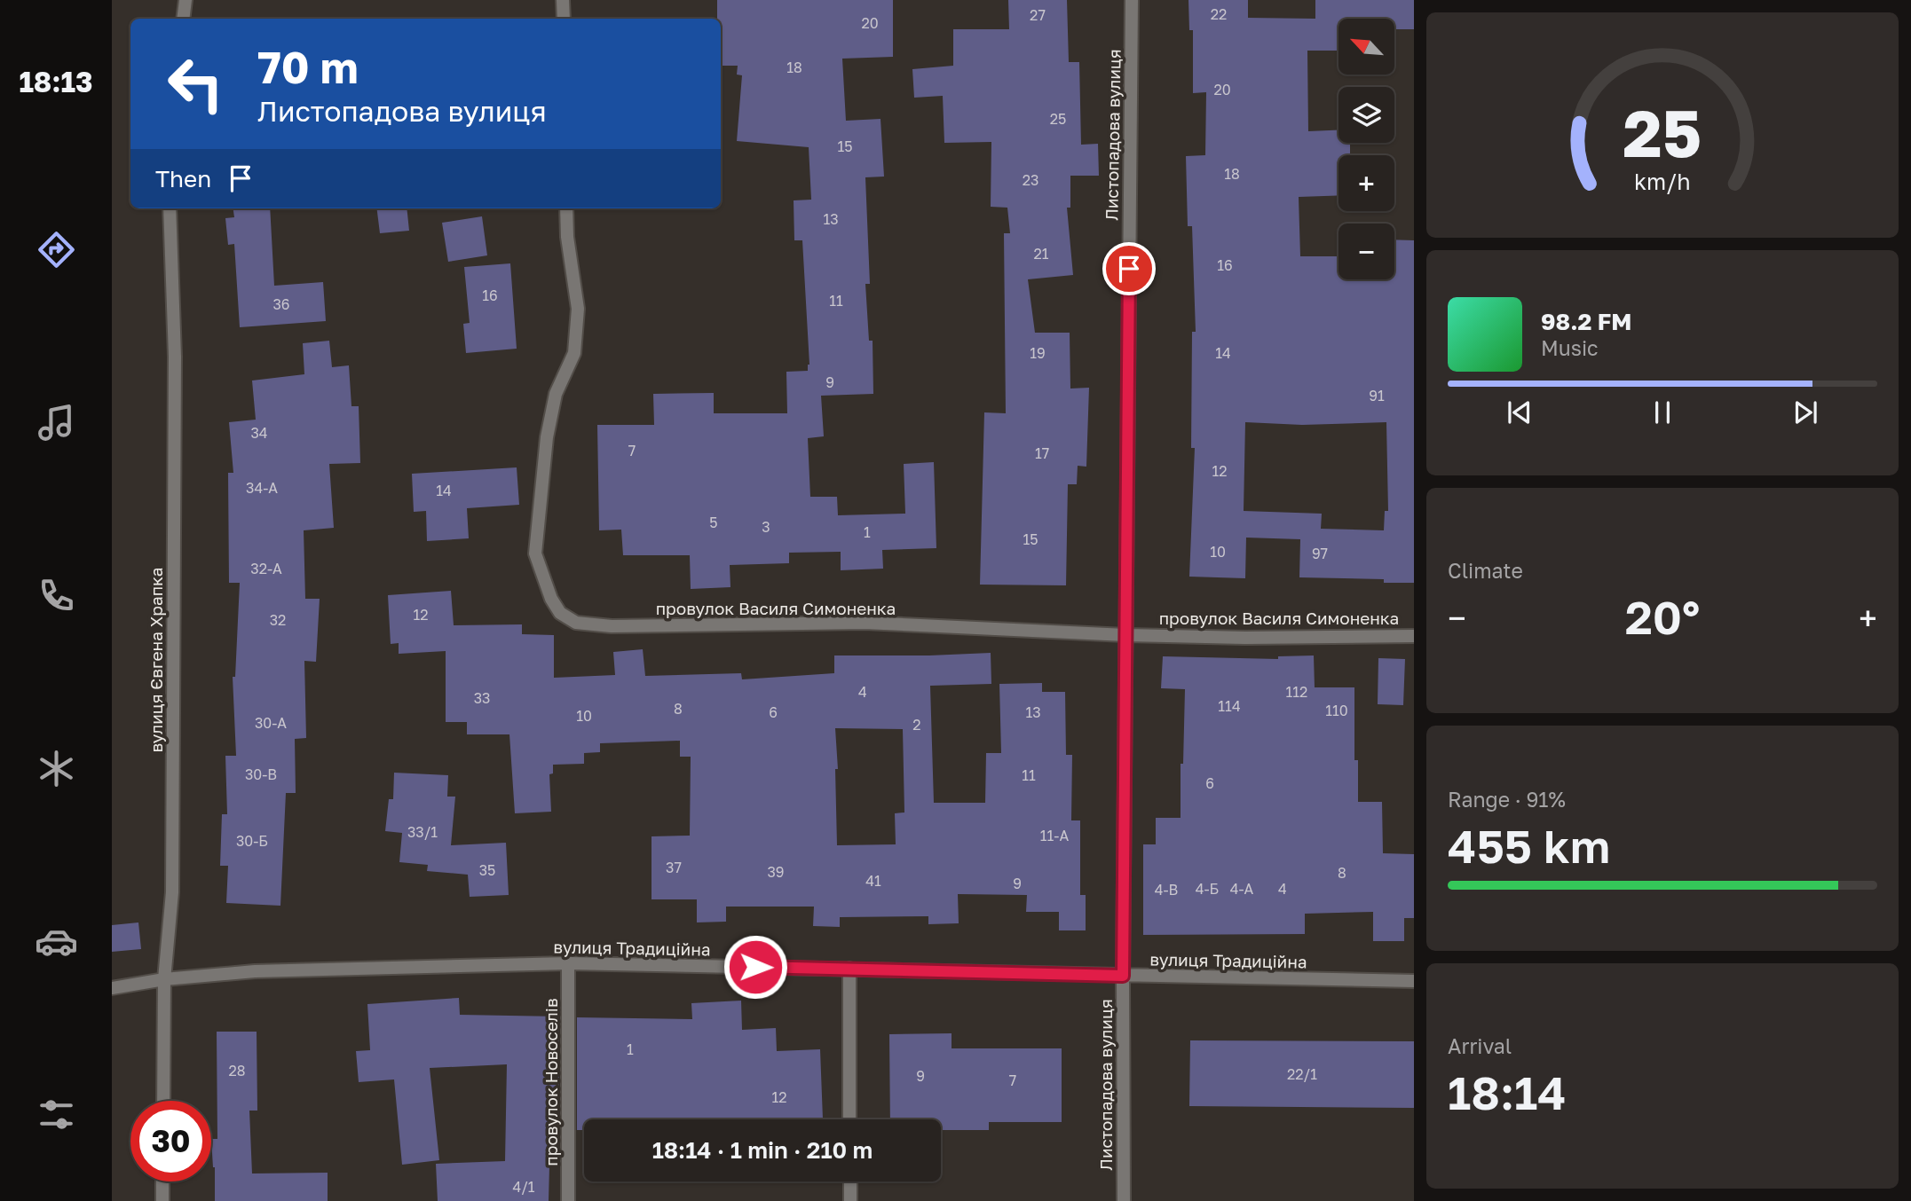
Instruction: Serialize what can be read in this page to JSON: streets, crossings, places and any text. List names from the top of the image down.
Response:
{
  "streets": {
    "street": [
      "Листопадова вулиця",
      "провулок Василя Симоненка",
      "вулиця Євгена Храпка",
      "вулиця Традиційна",
      "провулок Новоселів"
    ]
  },
  "crossings": [
    ["Листопадова вулиця", "провулок Василя Симоненка"],
    ["Листопадова вулиця", "вулиця Традиційна"],
    ["вулиця Євгена Храпка", "вулиця Традиційна"],
    ["вулиця Традиційна", "провулок Новоселів"]
  ],
  "house_numbers": [
    "22",
    "27",
    "20",
    "18",
    "20",
    "25",
    "15",
    "18",
    "23",
    "13",
    "21",
    "16",
    "16",
    "11",
    "36",
    "19",
    "14",
    "9",
    "91",
    "34",
    "7",
    "17",
    "12",
    "34-А",
    "14",
    "5",
    "3",
    "1",
    "15",
    "10",
    "97",
    "32-А",
    "12",
    "32",
    "4",
    "112",
    "33",
    "114",
    "8",
    "110",
    "6",
    "13",
    "10",
    "30-А",
    "2",
    "30-В",
    "11",
    "6",
    "33/1",
    "11-А",
    "30-Б",
    "37",
    "35",
    "39",
    "8",
    "41",
    "9",
    "4-Б",
    "4-А",
    "4",
    "4-В",
    "1",
    "28",
    "22/1",
    "9",
    "7",
    "12",
    "4/1"
  ],
  "north": "top left",
  "page": {
    "tabs": "18:13",
    "map_buttons": ["+", "−"],
    "turn": ["70 m", "Листопадова вулиця"],
    "then": "Then",
    "song": ["98.2 FM", "Music"],
    "tile": [
      "Climate",
      ["Range · 91%", "455 km"],
      ["Arrival", "18:14"]
    ],
    "heat": ["−", "20°", "+"],
    "limit": "30",
    "trip": "18:14 · 1 min · 210 m",
    "gauge": ["25", "km/h"]
  }
}
